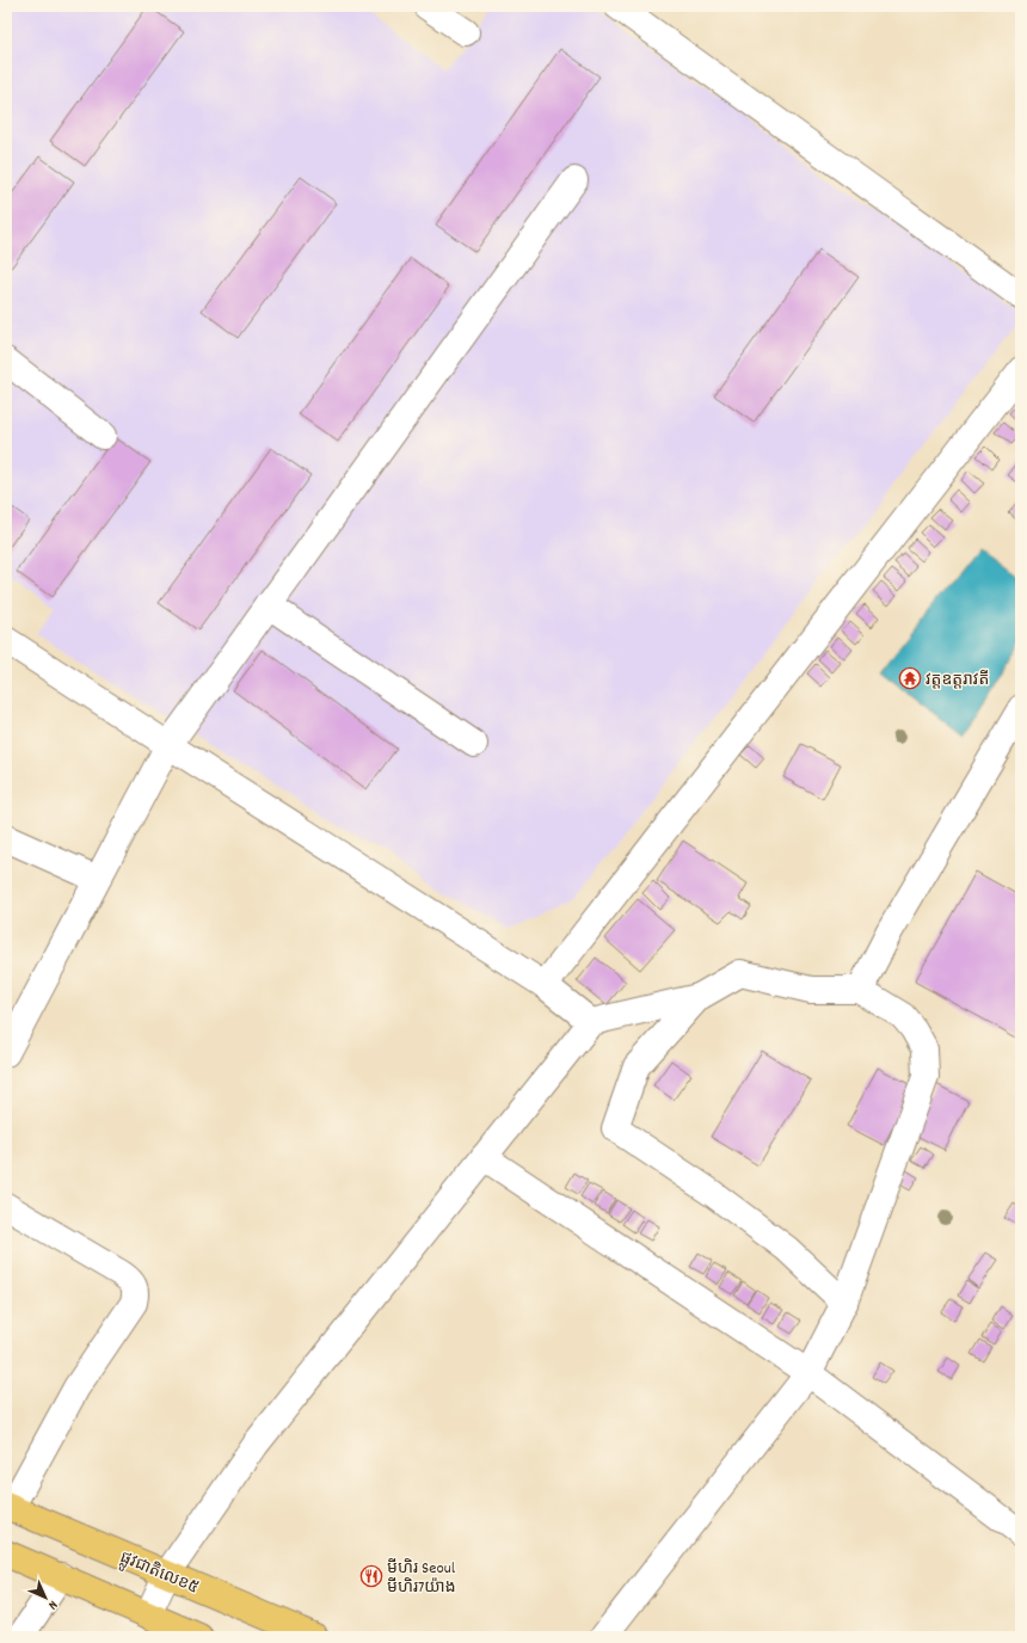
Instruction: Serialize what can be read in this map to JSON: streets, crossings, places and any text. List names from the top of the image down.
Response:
{
  "streets": {
    "highway": ["ផ្លូវជាតិលេខ៥"]
  },
  "places": {
    "temple": ["វត្តឧត្តរាវតី"],
    "restaurant": ["មីហិរ Seoul មីហិរ7យ៉ាង"]
  },
  "north": "bottom right"
}
